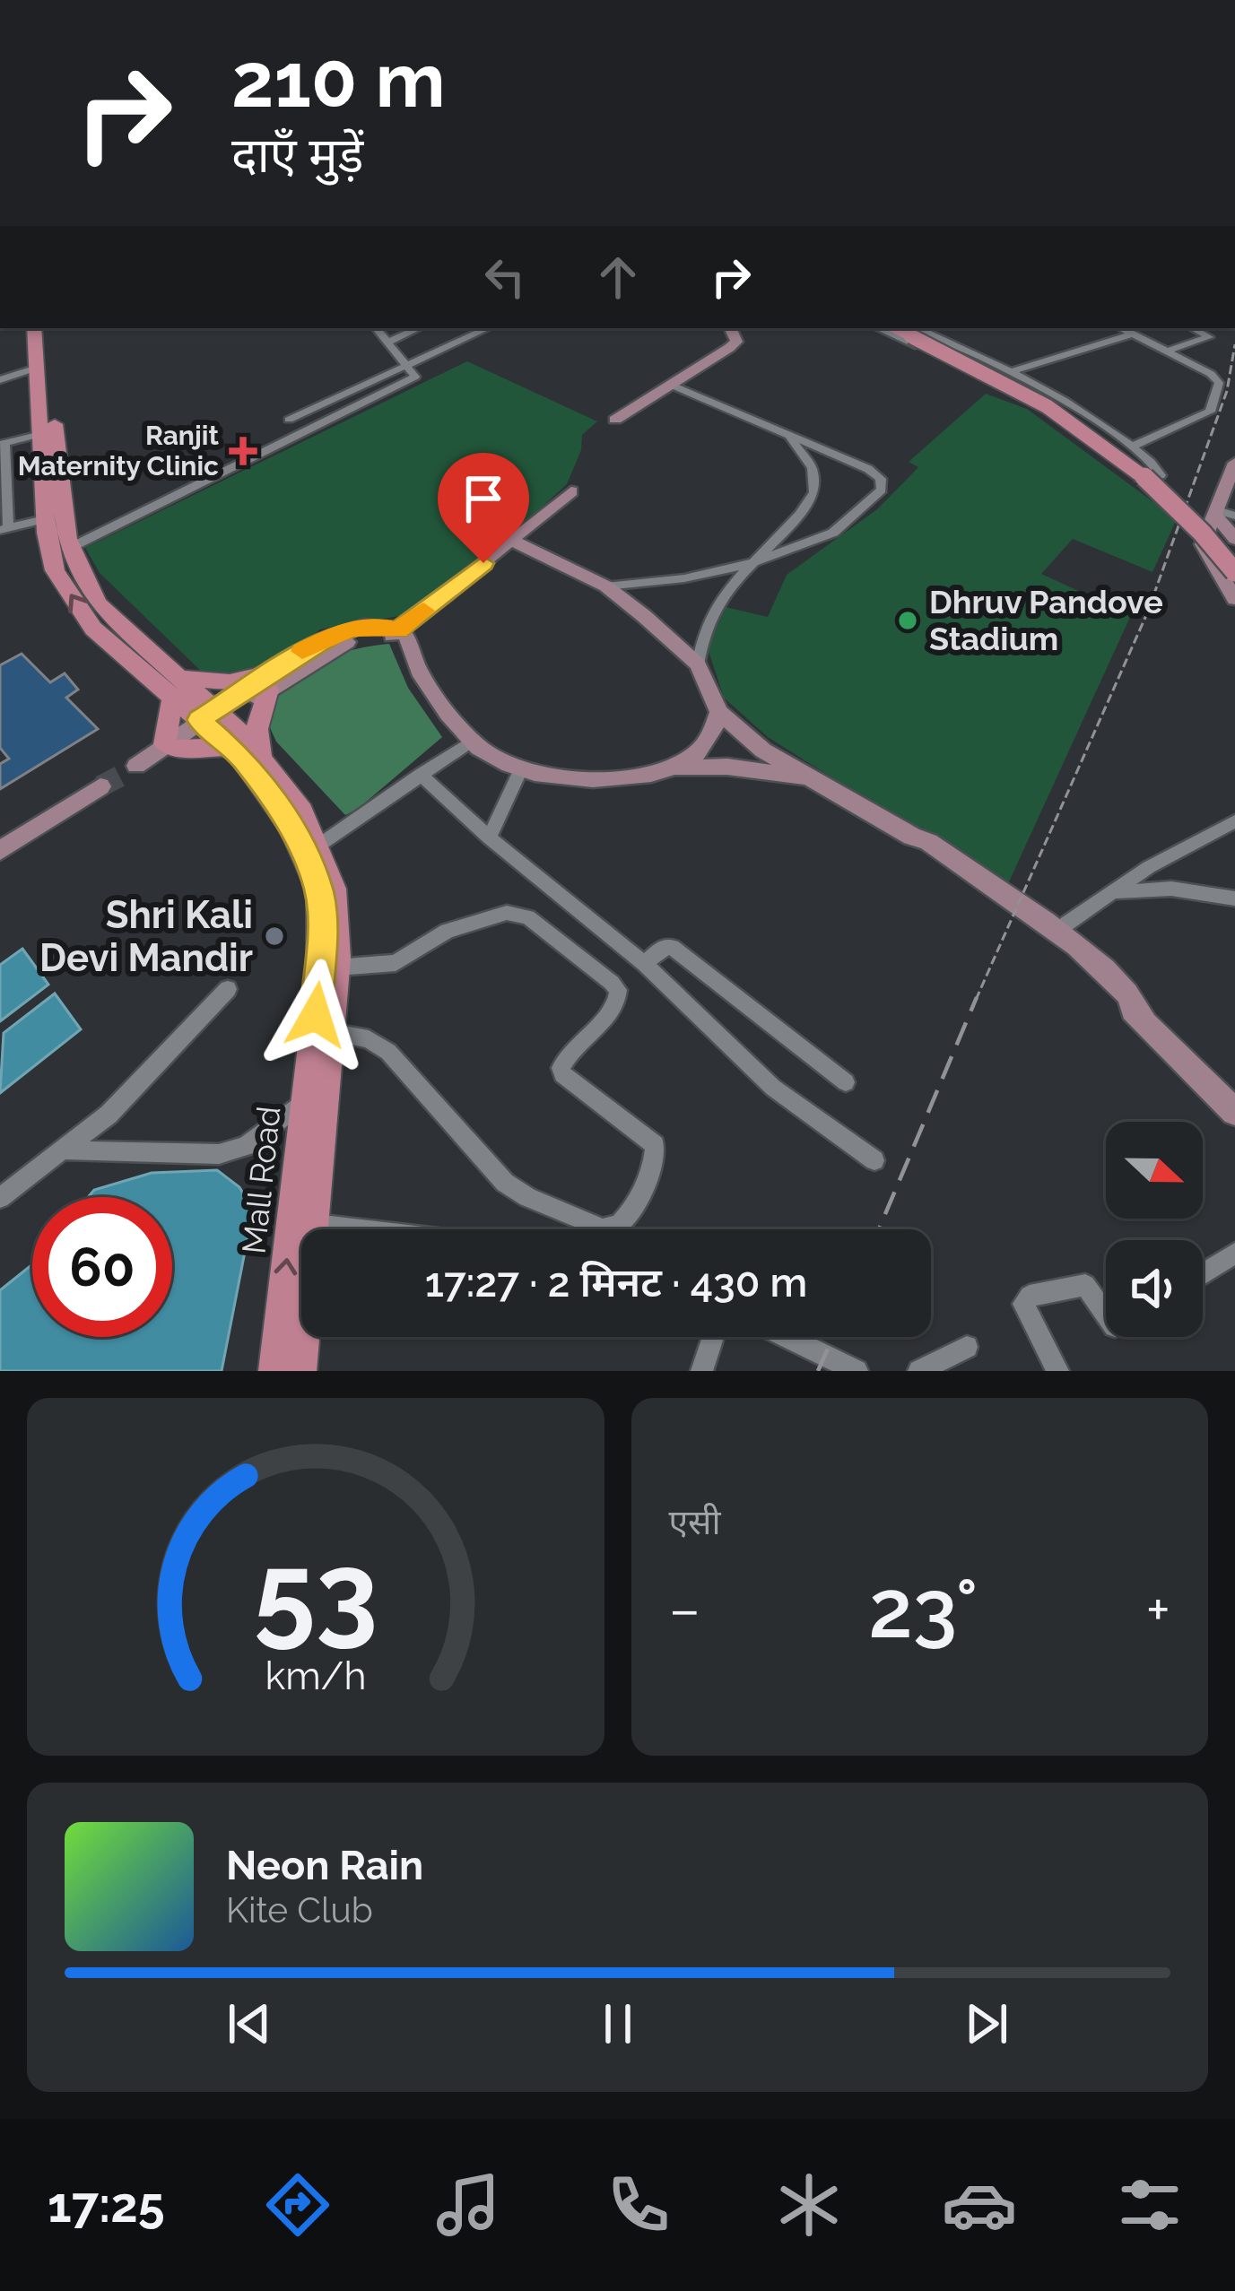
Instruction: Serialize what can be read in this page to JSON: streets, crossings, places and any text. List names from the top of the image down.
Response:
{
  "streets": {
    "main road": ["Mall Road"]
  },
  "places": {
    "health": ["Ranjit Maternity Clinic"],
    "other": ["Dhruv Pandove Stadium", "Shri Kali Devi Mandir"]
  },
  "north": "right",
  "page": {
    "turn": ["210 m", "दाएँ मुड़ें"],
    "limit": "60",
    "trip": "17:27 · 2 मिनट · 430 m",
    "tile": "एसी",
    "heat": ["−", "23°", "+"],
    "song": ["Neon Rain", "Kite Club"],
    "tabs": "17:25",
    "gauge": ["53", "km/h"]
  }
}
